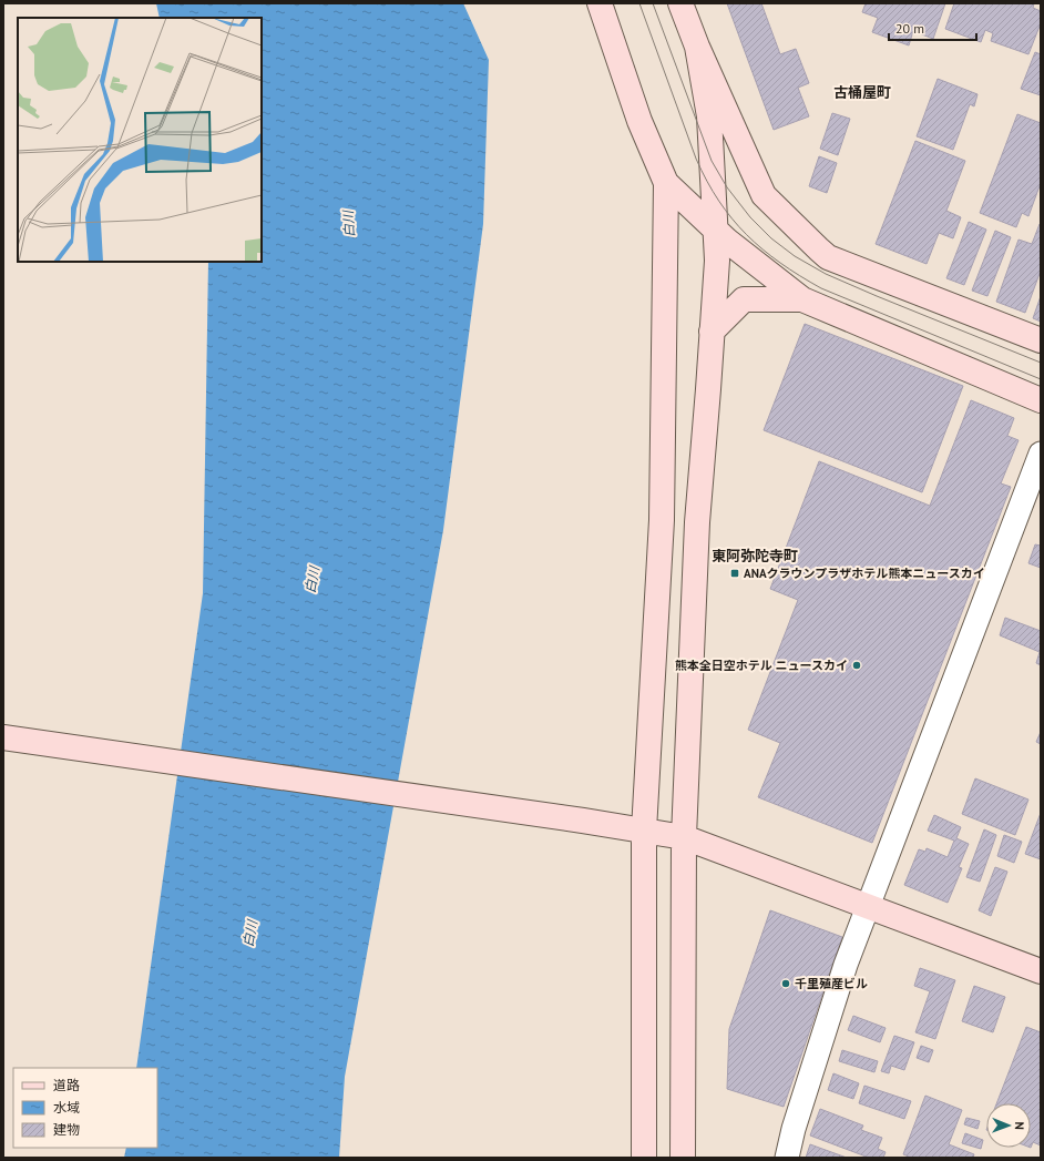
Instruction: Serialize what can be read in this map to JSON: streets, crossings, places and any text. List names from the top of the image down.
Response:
{
  "districts": ["古桶屋町", "東阿弥陀寺町"],
  "water": ["白川"],
  "places": {
    "transit": ["ANAクラウンプラザホテル熊本ニュースカイ"],
    "other": ["熊本全日空ホテル ニュースカイ", "千里殖産ビル"]
  },
  "legend": ["道路", "水域", "建物"],
  "scale_bar": "20 m",
  "north": "right"
}
